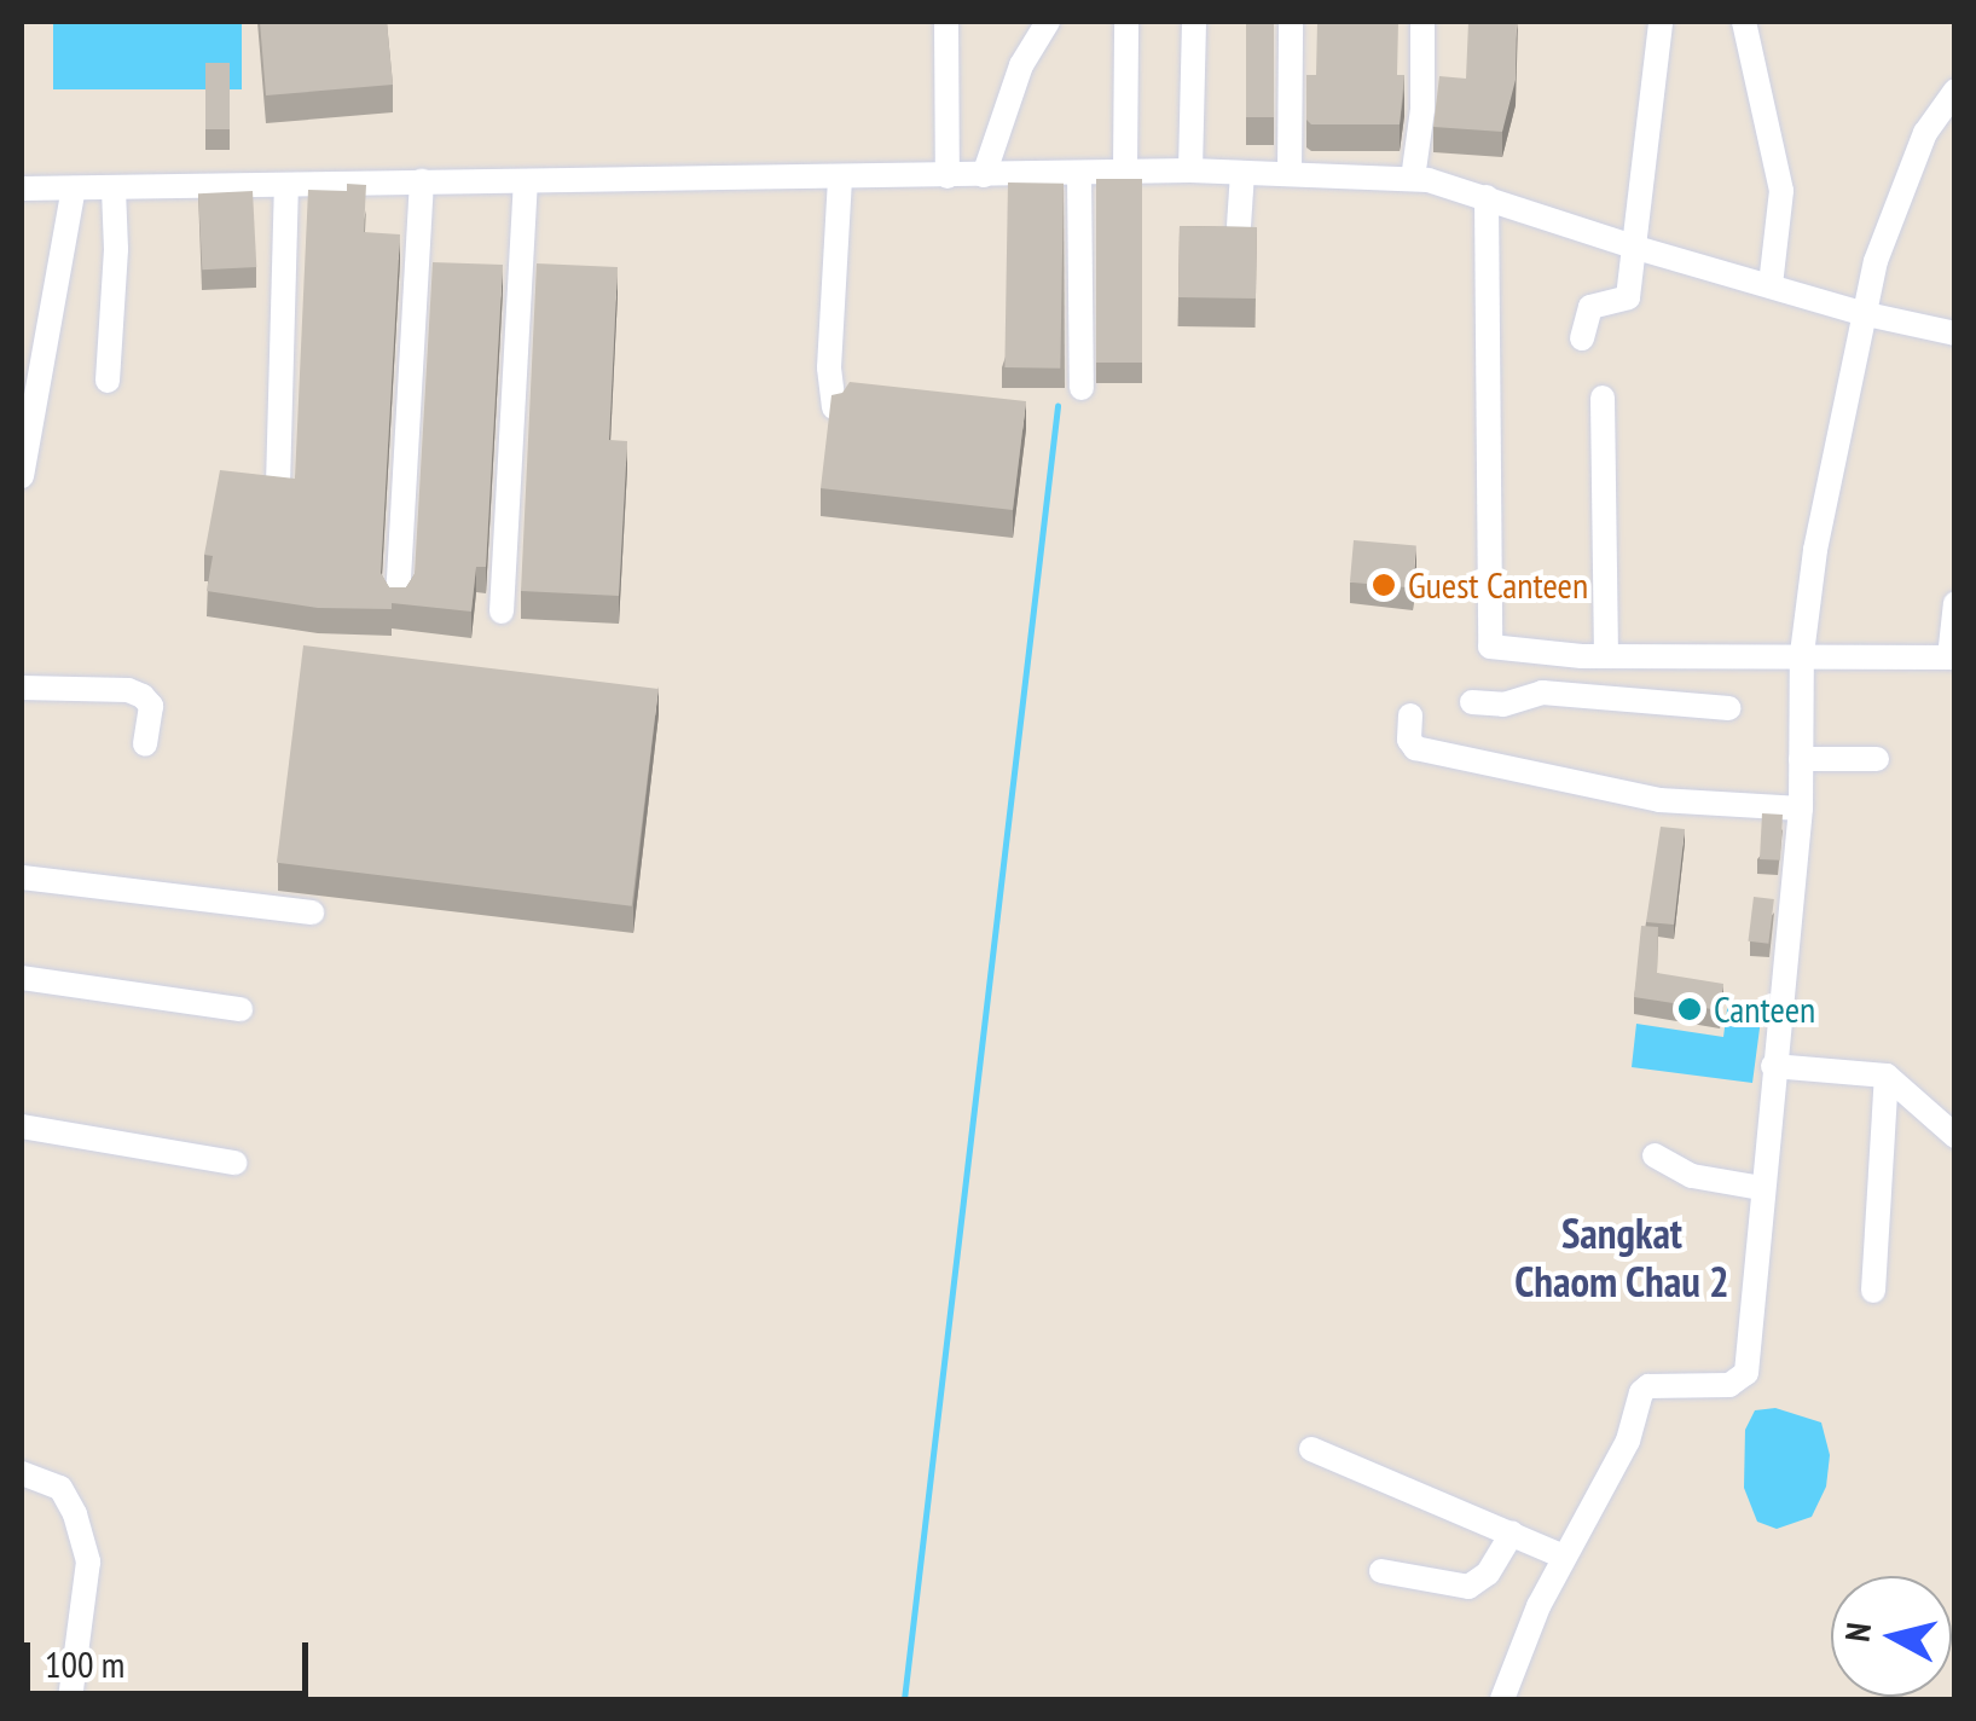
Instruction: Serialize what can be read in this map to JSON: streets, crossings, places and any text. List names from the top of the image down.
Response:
{
  "districts": ["Sangkat Chaom Chau 2"],
  "places": ["Guest Canteen", "Canteen"],
  "scale_bar": "100 m",
  "north": "left"
}
